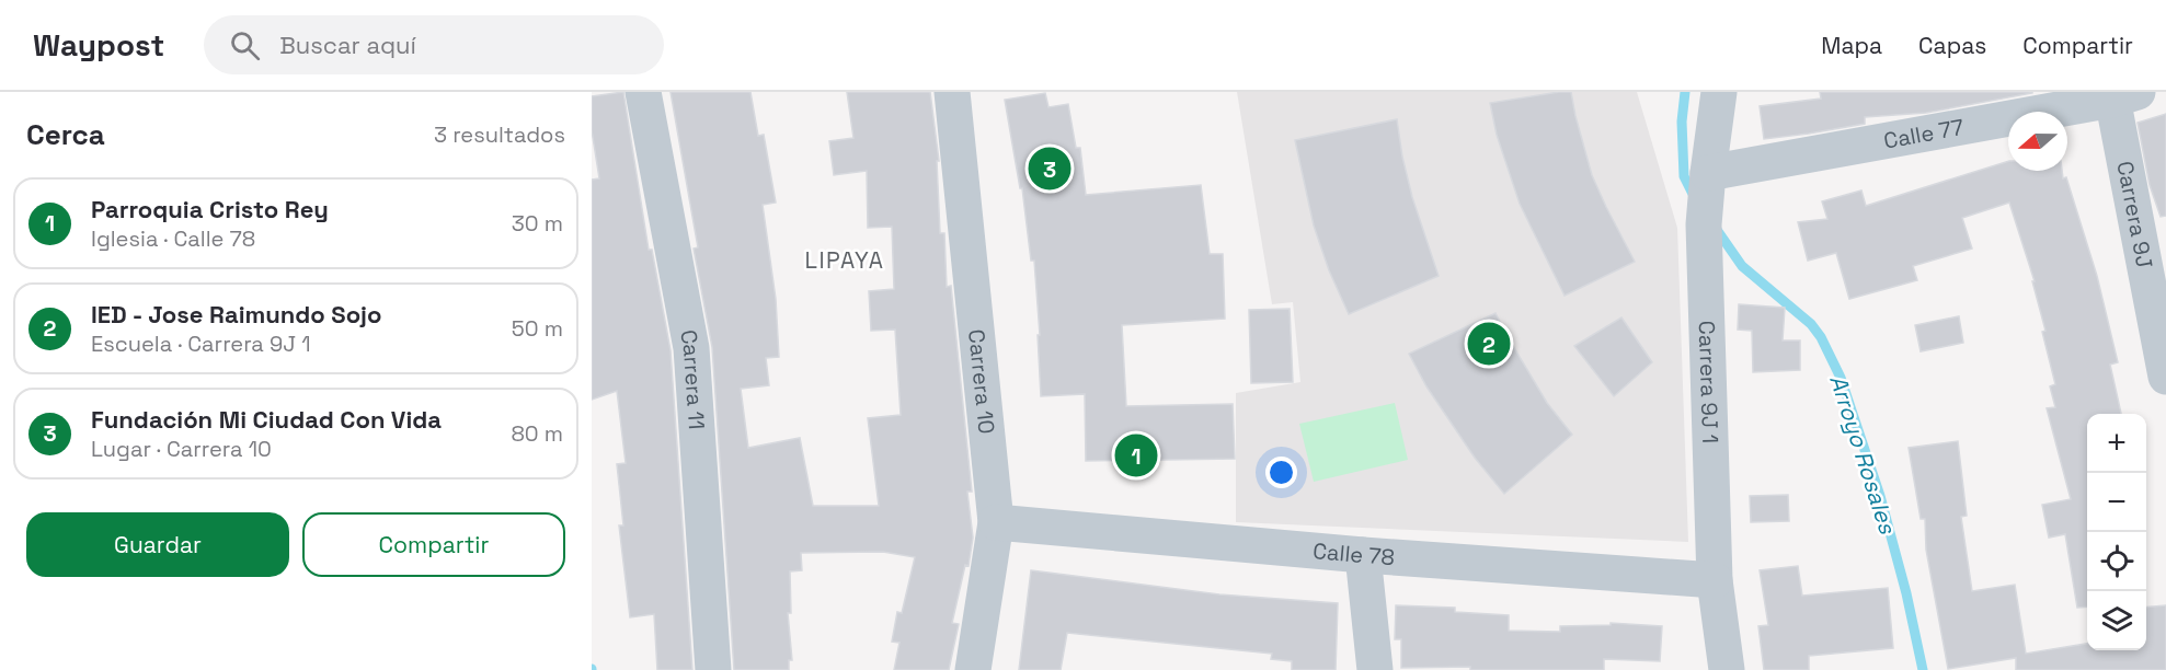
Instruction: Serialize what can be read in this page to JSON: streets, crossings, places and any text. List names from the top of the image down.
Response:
{
  "streets": {
    "street": [
      "Calle 77",
      "Carrera 9J",
      "Carrera 11",
      "Carrera 10",
      "Carrera 9J 1",
      "Calle 78"
    ]
  },
  "crossings": [
    ["Calle 77", "Carrera 9J"],
    ["Calle 77", "Carrera 9J 1"],
    ["Carrera 10", "Calle 78"],
    ["Carrera 9J 1", "Calle 78"]
  ],
  "districts": ["LIPAYA"],
  "water": ["Arroyo Rosales"],
  "north": "left",
  "page": {
    "header": "Waypost",
    "search": "Buscar aquí",
    "nav": ["Mapa", "Capas", "Compartir"],
    "heading": ["Cerca", "3 resultados"],
    "pins": ["3", "2", "1"],
    "list": [
      {
        "mark": "1",
        "name": "Parroquia Cristo Rey",
        "note": "Iglesia · Calle 78",
        "value": "30 m"
      },
      {
        "mark": "2",
        "name": "IED - Jose Raimundo Sojo",
        "note": "Escuela · Carrera 9J 1",
        "value": "50 m"
      },
      {
        "mark": "3",
        "name": "Fundación Mi Ciudad Con Vida",
        "note": "Lugar · Carrera 10",
        "value": "80 m"
      }
    ],
    "map_buttons": ["+", "−"],
    "buttons": ["Guardar", "Compartir"]
  }
}
